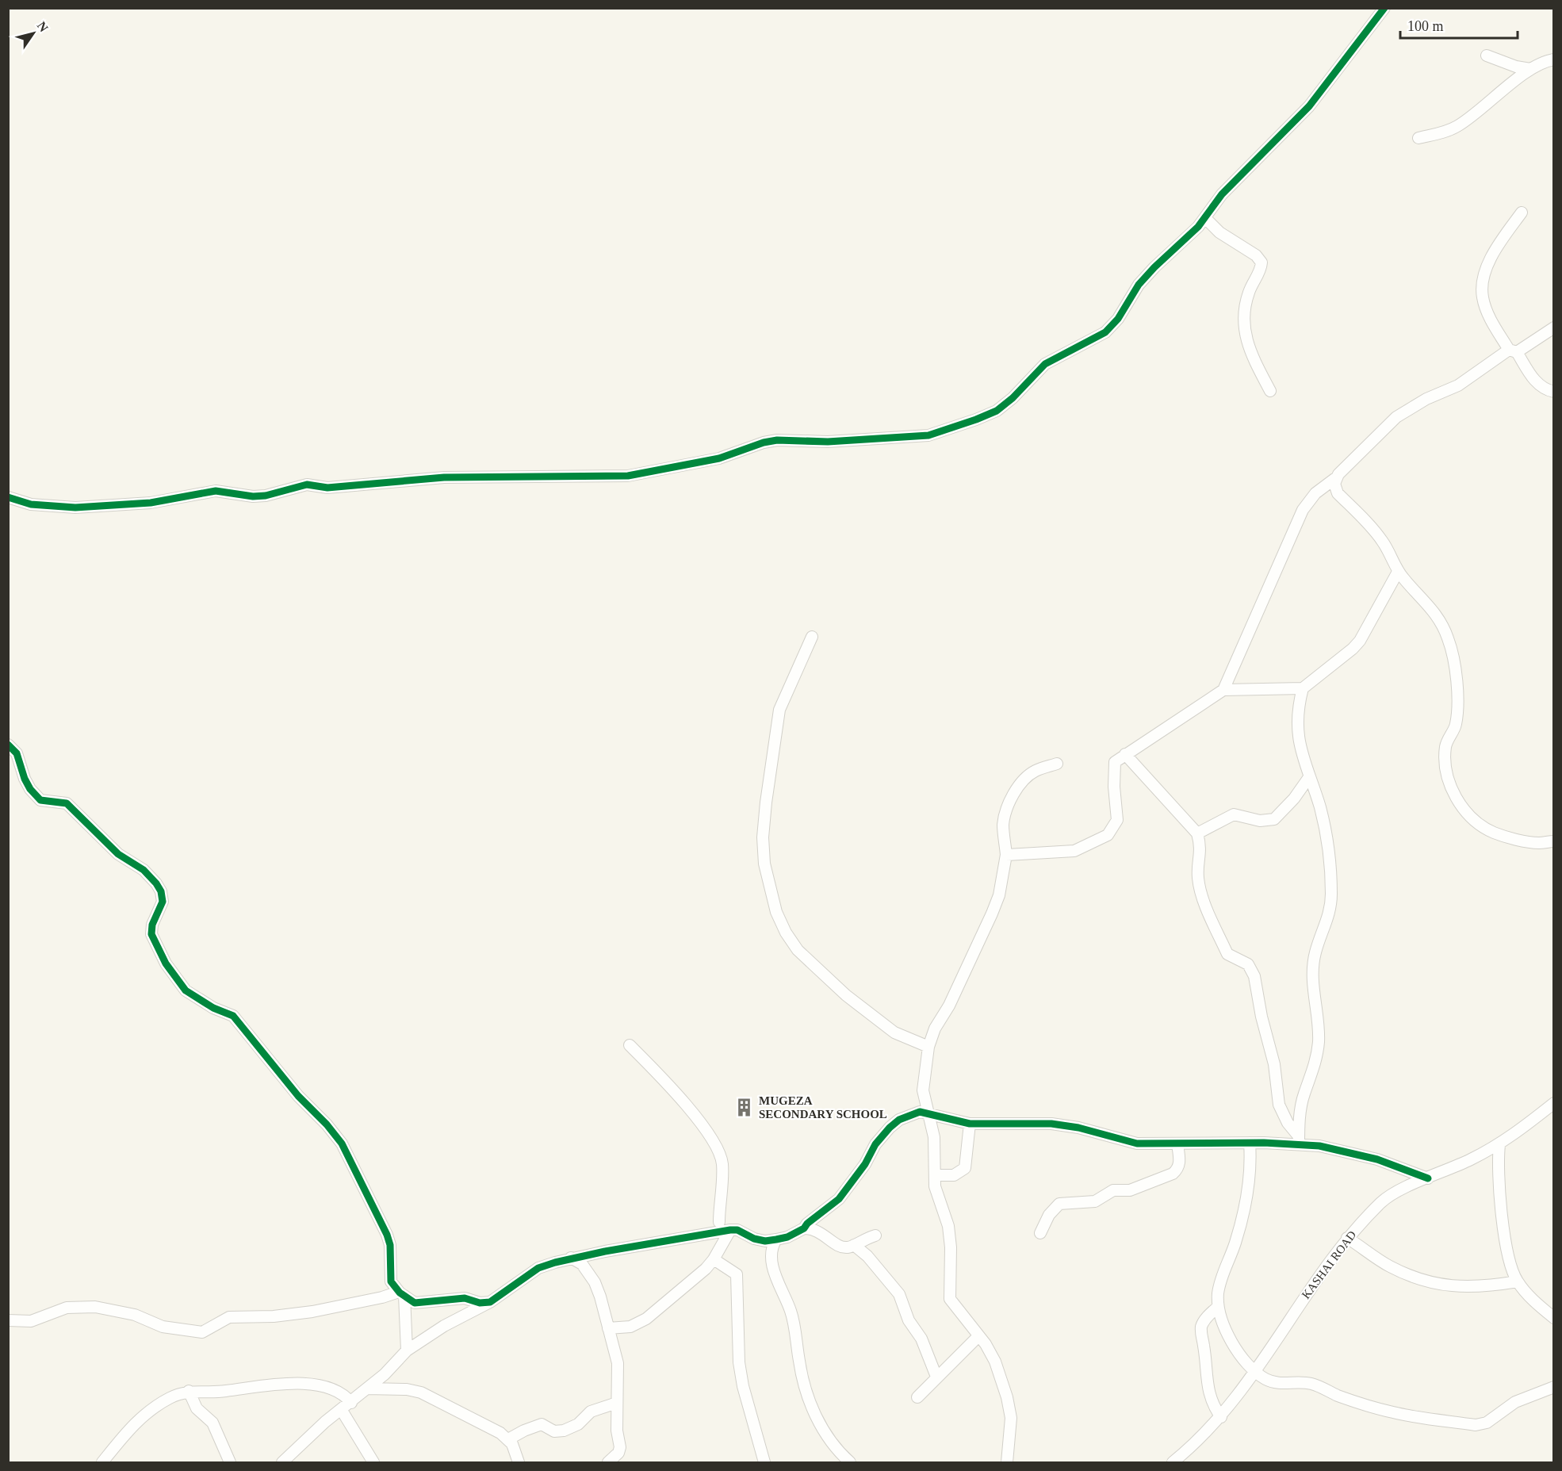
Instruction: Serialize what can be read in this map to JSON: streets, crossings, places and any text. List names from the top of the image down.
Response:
{
  "streets": {
    "street": ["KASHAI ROAD"]
  },
  "places": {
    "building": ["MUGEZA SECONDARY SCHOOL"]
  },
  "scale_bar": "100 m",
  "north": "top right"
}
